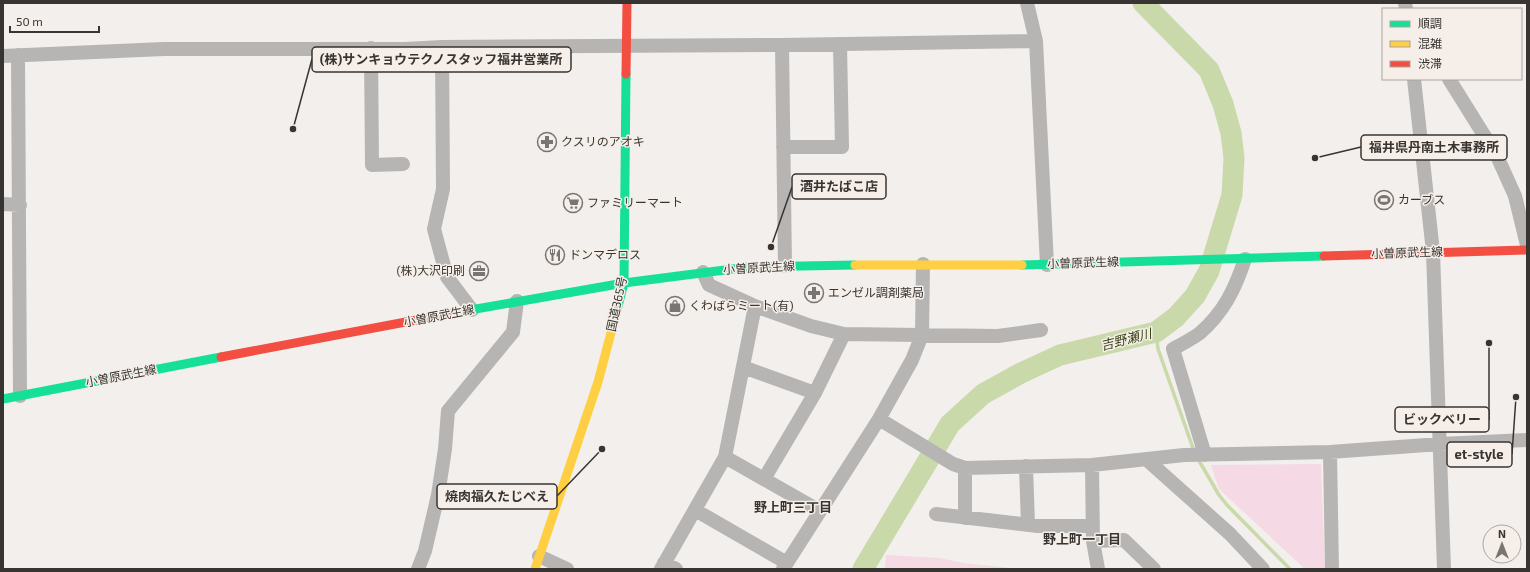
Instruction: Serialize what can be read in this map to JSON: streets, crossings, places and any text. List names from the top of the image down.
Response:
{
  "streets": {
    "main road": ["小曽原武生線", "国道365号"]
  },
  "crossings": [
    ["小曽原武生線", "国道365号"]
  ],
  "districts": ["野上町三丁目", "野上町一丁目"],
  "water": ["吉野瀬川"],
  "places": {
    "other": [
      "(株)サンキョウテクノスタッフ福井営業所",
      "福井県丹南土木事務所",
      "酒井たばこ店",
      "ビックベリー",
      "et-style",
      "焼肉福久たじべえ"
    ],
    "pharmacy": ["クスリのアオキ", "エンゼル調剤薬局"],
    "sports": ["カーブス"],
    "supermarket": ["ファミリーマート"],
    "restaurant": ["ドンマデロス"],
    "office": ["(株)大沢印刷"],
    "shop": ["くわばらミート(有)"]
  },
  "legend": ["順調", "混雑", "渋滞"],
  "scale_bar": "50 m",
  "north": "top"
}
